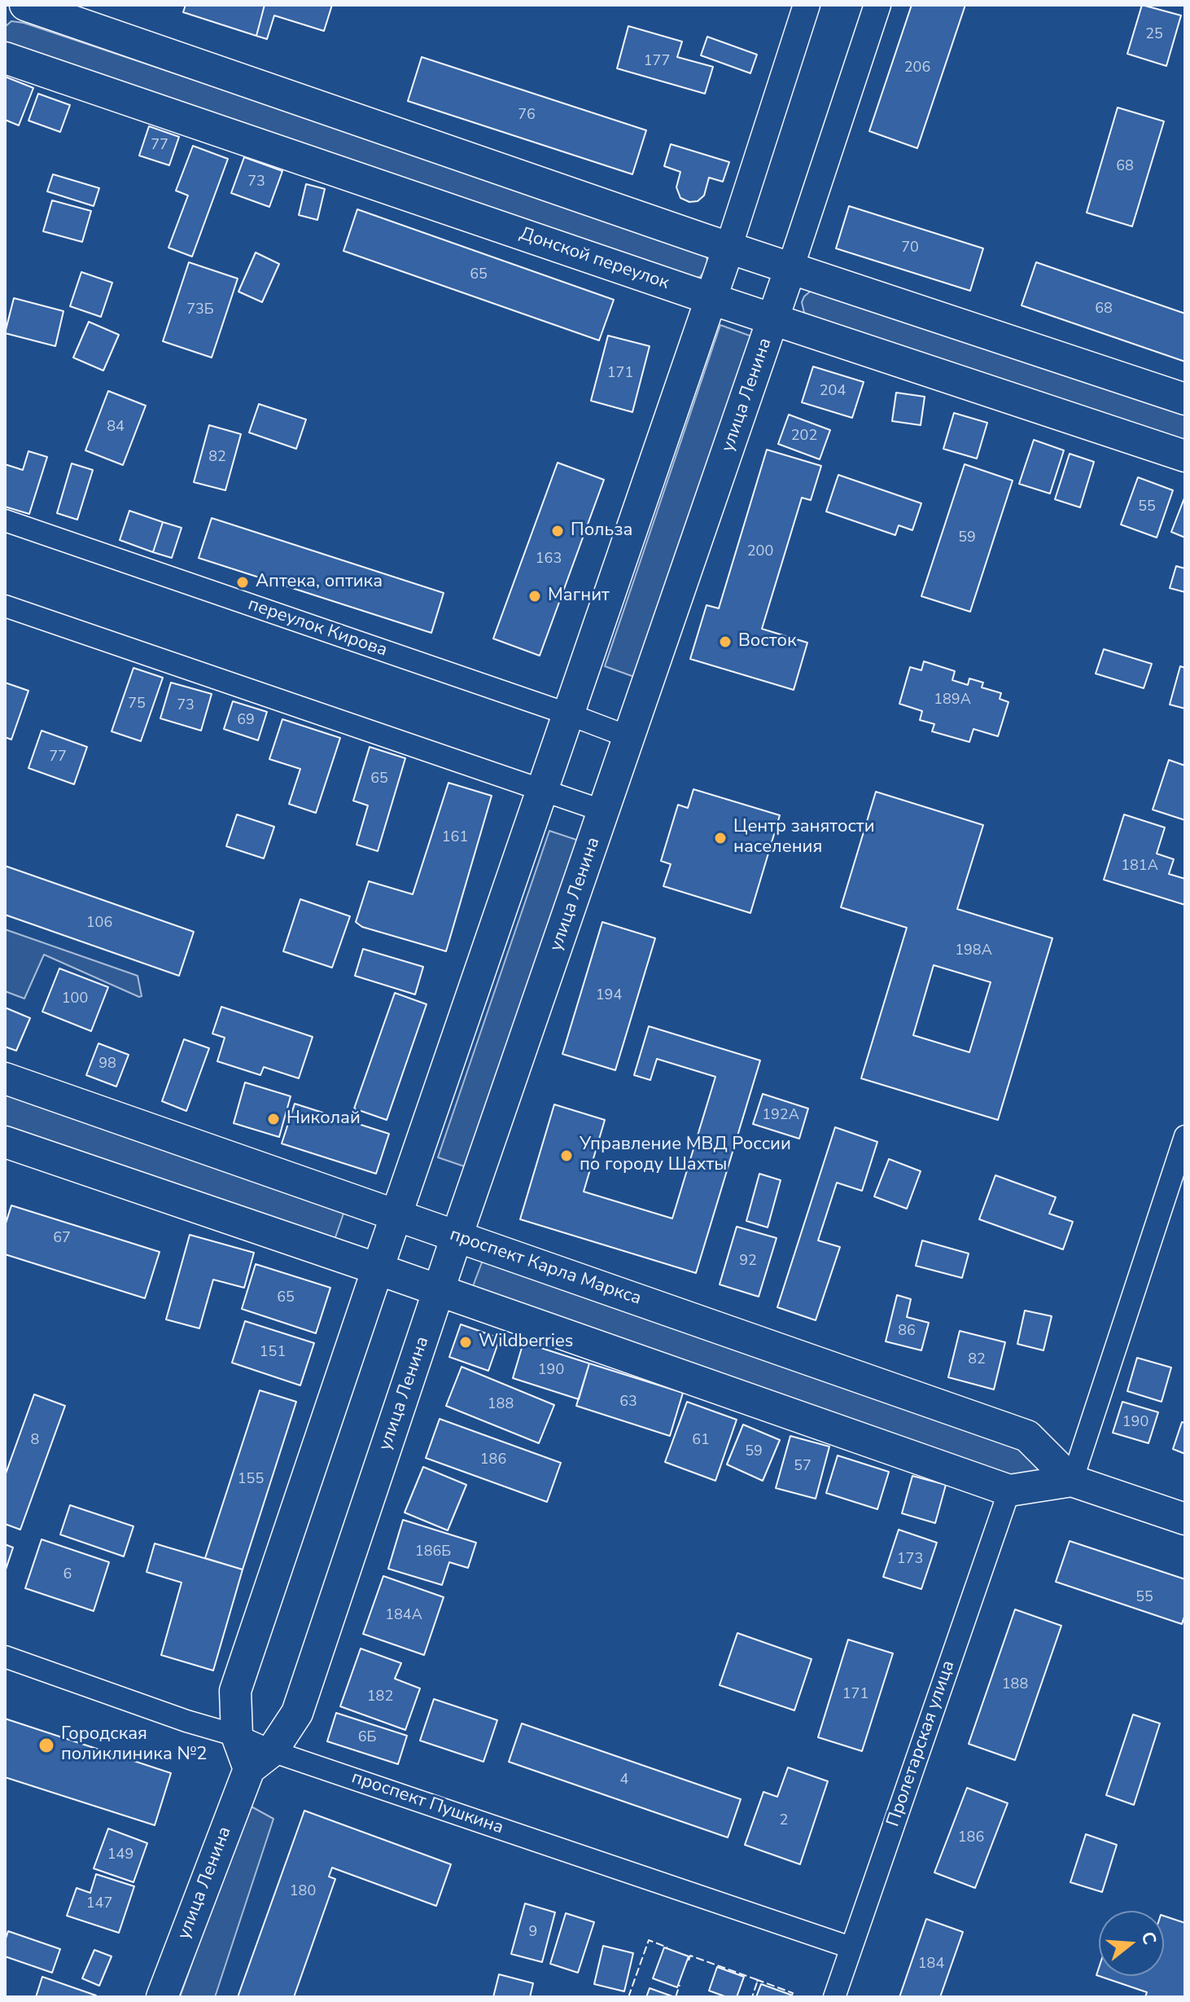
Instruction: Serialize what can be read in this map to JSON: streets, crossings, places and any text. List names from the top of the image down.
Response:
{
  "streets": {
    "main road": ["Донской переулок", "улица Ленина", "проспект Карла Маркса"],
    "street": ["переулок Кирова", "Пролетарская улица", "проспект Пушкина"]
  },
  "crossings": [
    ["Донской переулок", "улица Ленина"],
    ["улица Ленина", "переулок Кирова"],
    ["улица Ленина", "проспект Карла Маркса"],
    ["улица Ленина", "проспект Пушкина"],
    ["проспект Карла Маркса", "Пролетарская улица"],
    ["Пролетарская улица", "проспект Пушкина"]
  ],
  "places": [
    "Польза",
    "Аптека, оптика",
    "Магнит",
    "Восток",
    "Центр занятости населения",
    "Николай",
    "Управление МВД России по городу Шахты",
    "Wildberries",
    "Городская поликлиника №2"
  ],
  "house_numbers": [
    "25",
    "177",
    "206",
    "76",
    "77",
    "68",
    "73",
    "70",
    "65",
    "68",
    "73Б",
    "171",
    "204",
    "84",
    "202",
    "82",
    "55",
    "59",
    "200",
    "163",
    "189А",
    "75",
    "73",
    "69",
    "77",
    "65",
    "161",
    "181А",
    "106",
    "198А",
    "194",
    "100",
    "98",
    "192А",
    "67",
    "92",
    "65",
    "86",
    "151",
    "82",
    "190",
    "63",
    "188",
    "190",
    "8",
    "61",
    "59",
    "186",
    "57",
    "155",
    "186Б",
    "173",
    "6",
    "55",
    "184А",
    "188",
    "171",
    "182",
    "6Б",
    "4",
    "2",
    "186",
    "149",
    "180",
    "147",
    "9",
    "184"
  ],
  "north": "right"
}
